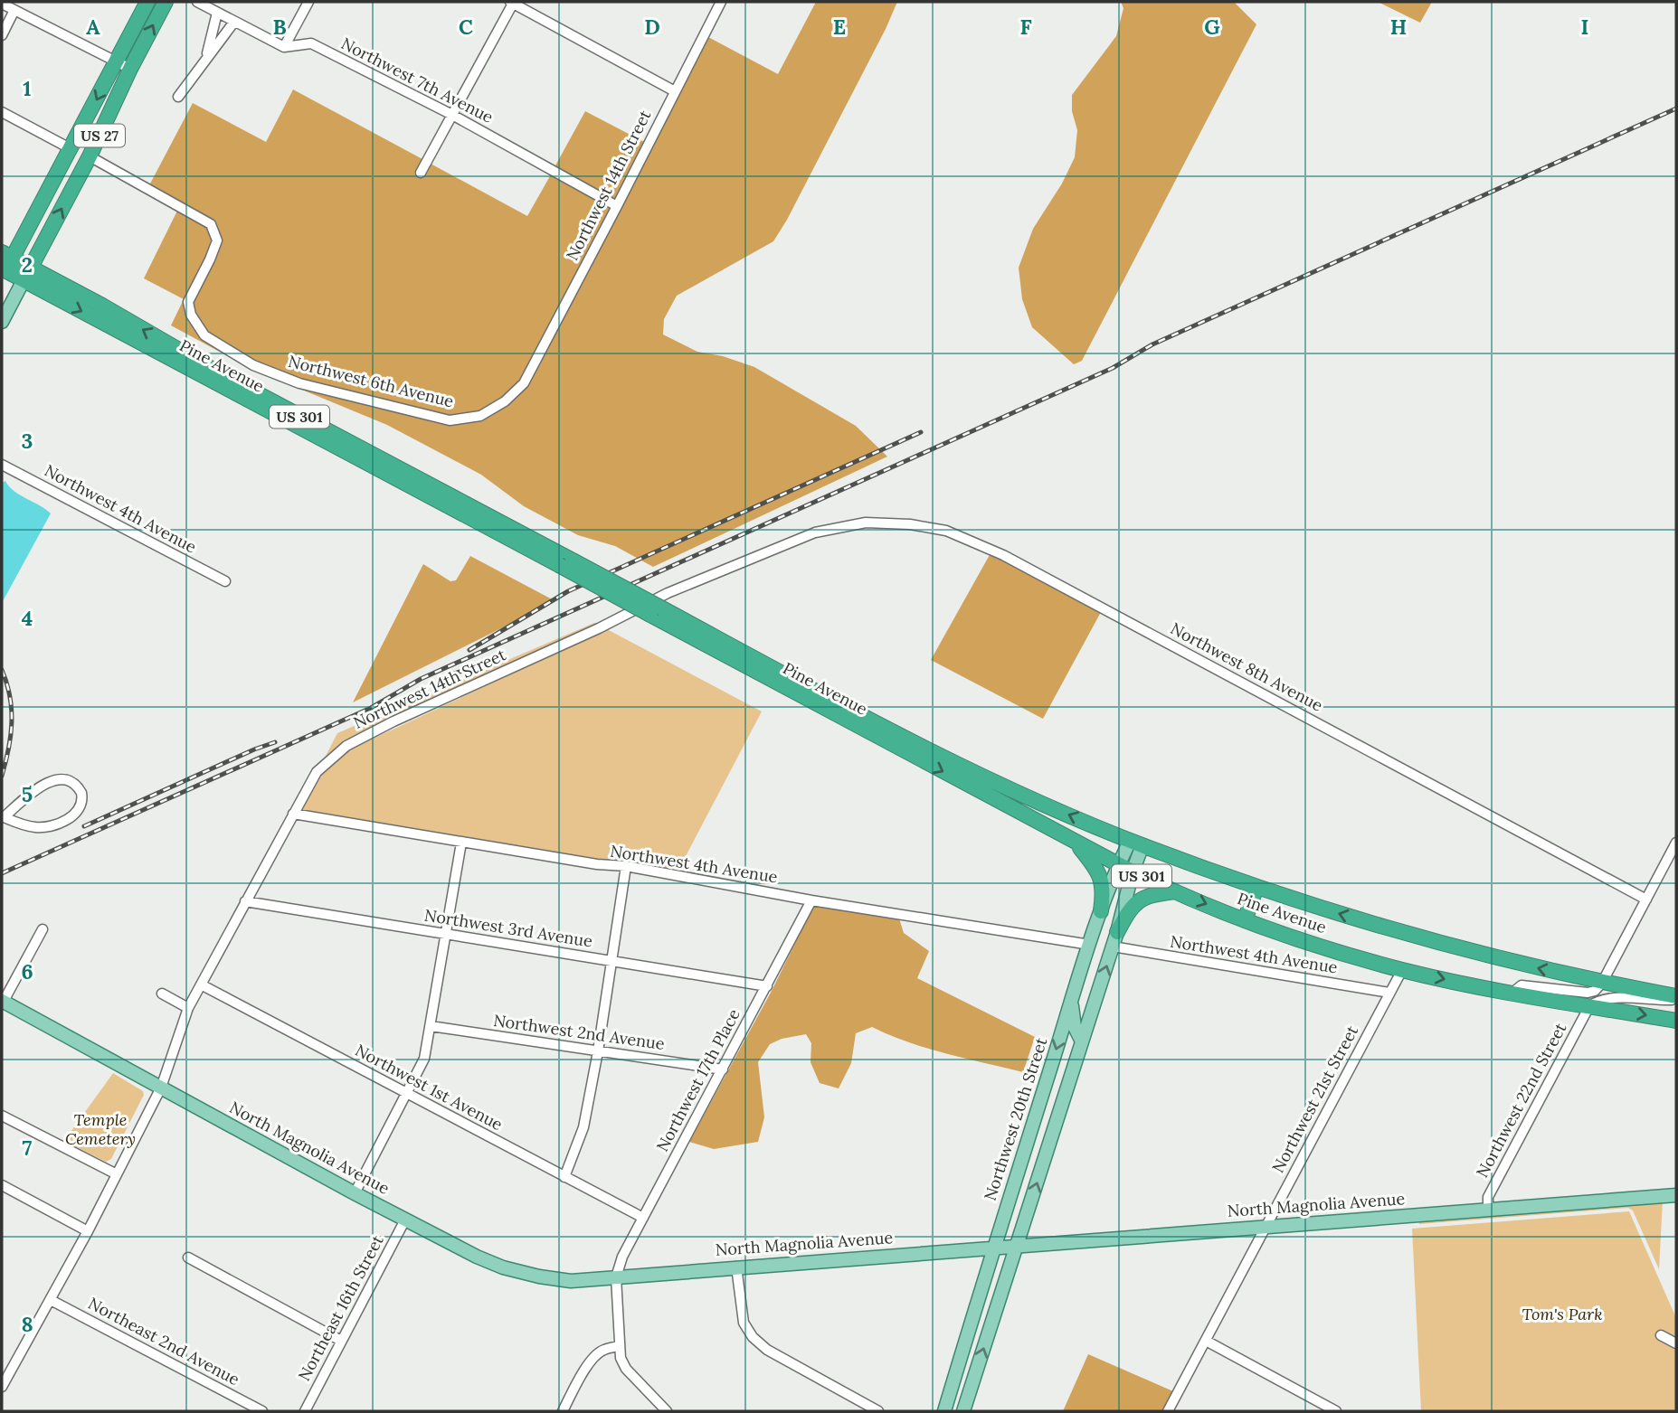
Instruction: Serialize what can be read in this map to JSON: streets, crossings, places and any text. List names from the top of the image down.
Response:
{
  "streets": {
    "highway": ["US 27", "Pine Avenue", "US 301"],
    "main road": ["Northwest 20th Street", "North Magnolia Avenue"],
    "street": [
      "Northwest 7th Avenue",
      "Northwest 14th Street",
      "Northwest 6th Avenue",
      "Northwest 4th Avenue",
      "Northwest 8th Avenue",
      "Northwest 3rd Avenue",
      "Northwest 2nd Avenue",
      "Northwest 17th Place",
      "Northwest 1st Avenue",
      "Northwest 21st Street",
      "Northwest 22nd Street",
      "Northeast 16th Street",
      "Northeast 2nd Avenue"
    ]
  },
  "crossings": [
    ["Northwest 7th Avenue", "Northwest 14th Street"],
    ["US 27", "Pine Avenue"],
    ["US 27", "Northwest 6th Avenue"],
    ["Northwest 14th Street", "Northwest 6th Avenue"],
    ["Northwest 14th Street", "Northwest 4th Avenue"],
    ["Northwest 14th Street", "Northwest 8th Avenue"],
    ["Northwest 14th Street", "Northwest 3rd Avenue"],
    ["Northwest 14th Street", "Northwest 1st Avenue"],
    ["Northwest 14th Street", "North Magnolia Avenue"],
    ["Northwest 14th Street", "Northeast 2nd Avenue"],
    ["Pine Avenue", "Northwest 21st Street"],
    ["Pine Avenue", "Northwest 22nd Street"],
    ["Pine Avenue", "Northwest 20th Street"],
    ["Northwest 4th Avenue", "Northwest 17th Place"],
    ["Northwest 4th Avenue", "Northwest 21st Street"],
    ["Northwest 4th Avenue", "Northwest 20th Street"],
    ["Northwest 3rd Avenue", "Northwest 17th Place"],
    ["Northwest 2nd Avenue", "Northwest 17th Place"],
    ["Northwest 17th Place", "Northwest 1st Avenue"],
    ["Northwest 17th Place", "North Magnolia Avenue"],
    ["Northwest 21st Street", "North Magnolia Avenue"],
    ["Northwest 22nd Street", "North Magnolia Avenue"],
    ["Northwest 20th Street", "North Magnolia Avenue"],
    ["North Magnolia Avenue", "Northeast 16th Street"]
  ],
  "parks": ["Temple Cemetery", "Tom's Park"],
  "grid": {
    "columns": [
      "A",
      "B",
      "C",
      "D",
      "E",
      "F",
      "G",
      "H",
      "I"
    ],
    "rows": [
      "1",
      "2",
      "3",
      "4",
      "5",
      "6",
      "7",
      "8"
    ]
  }
}
